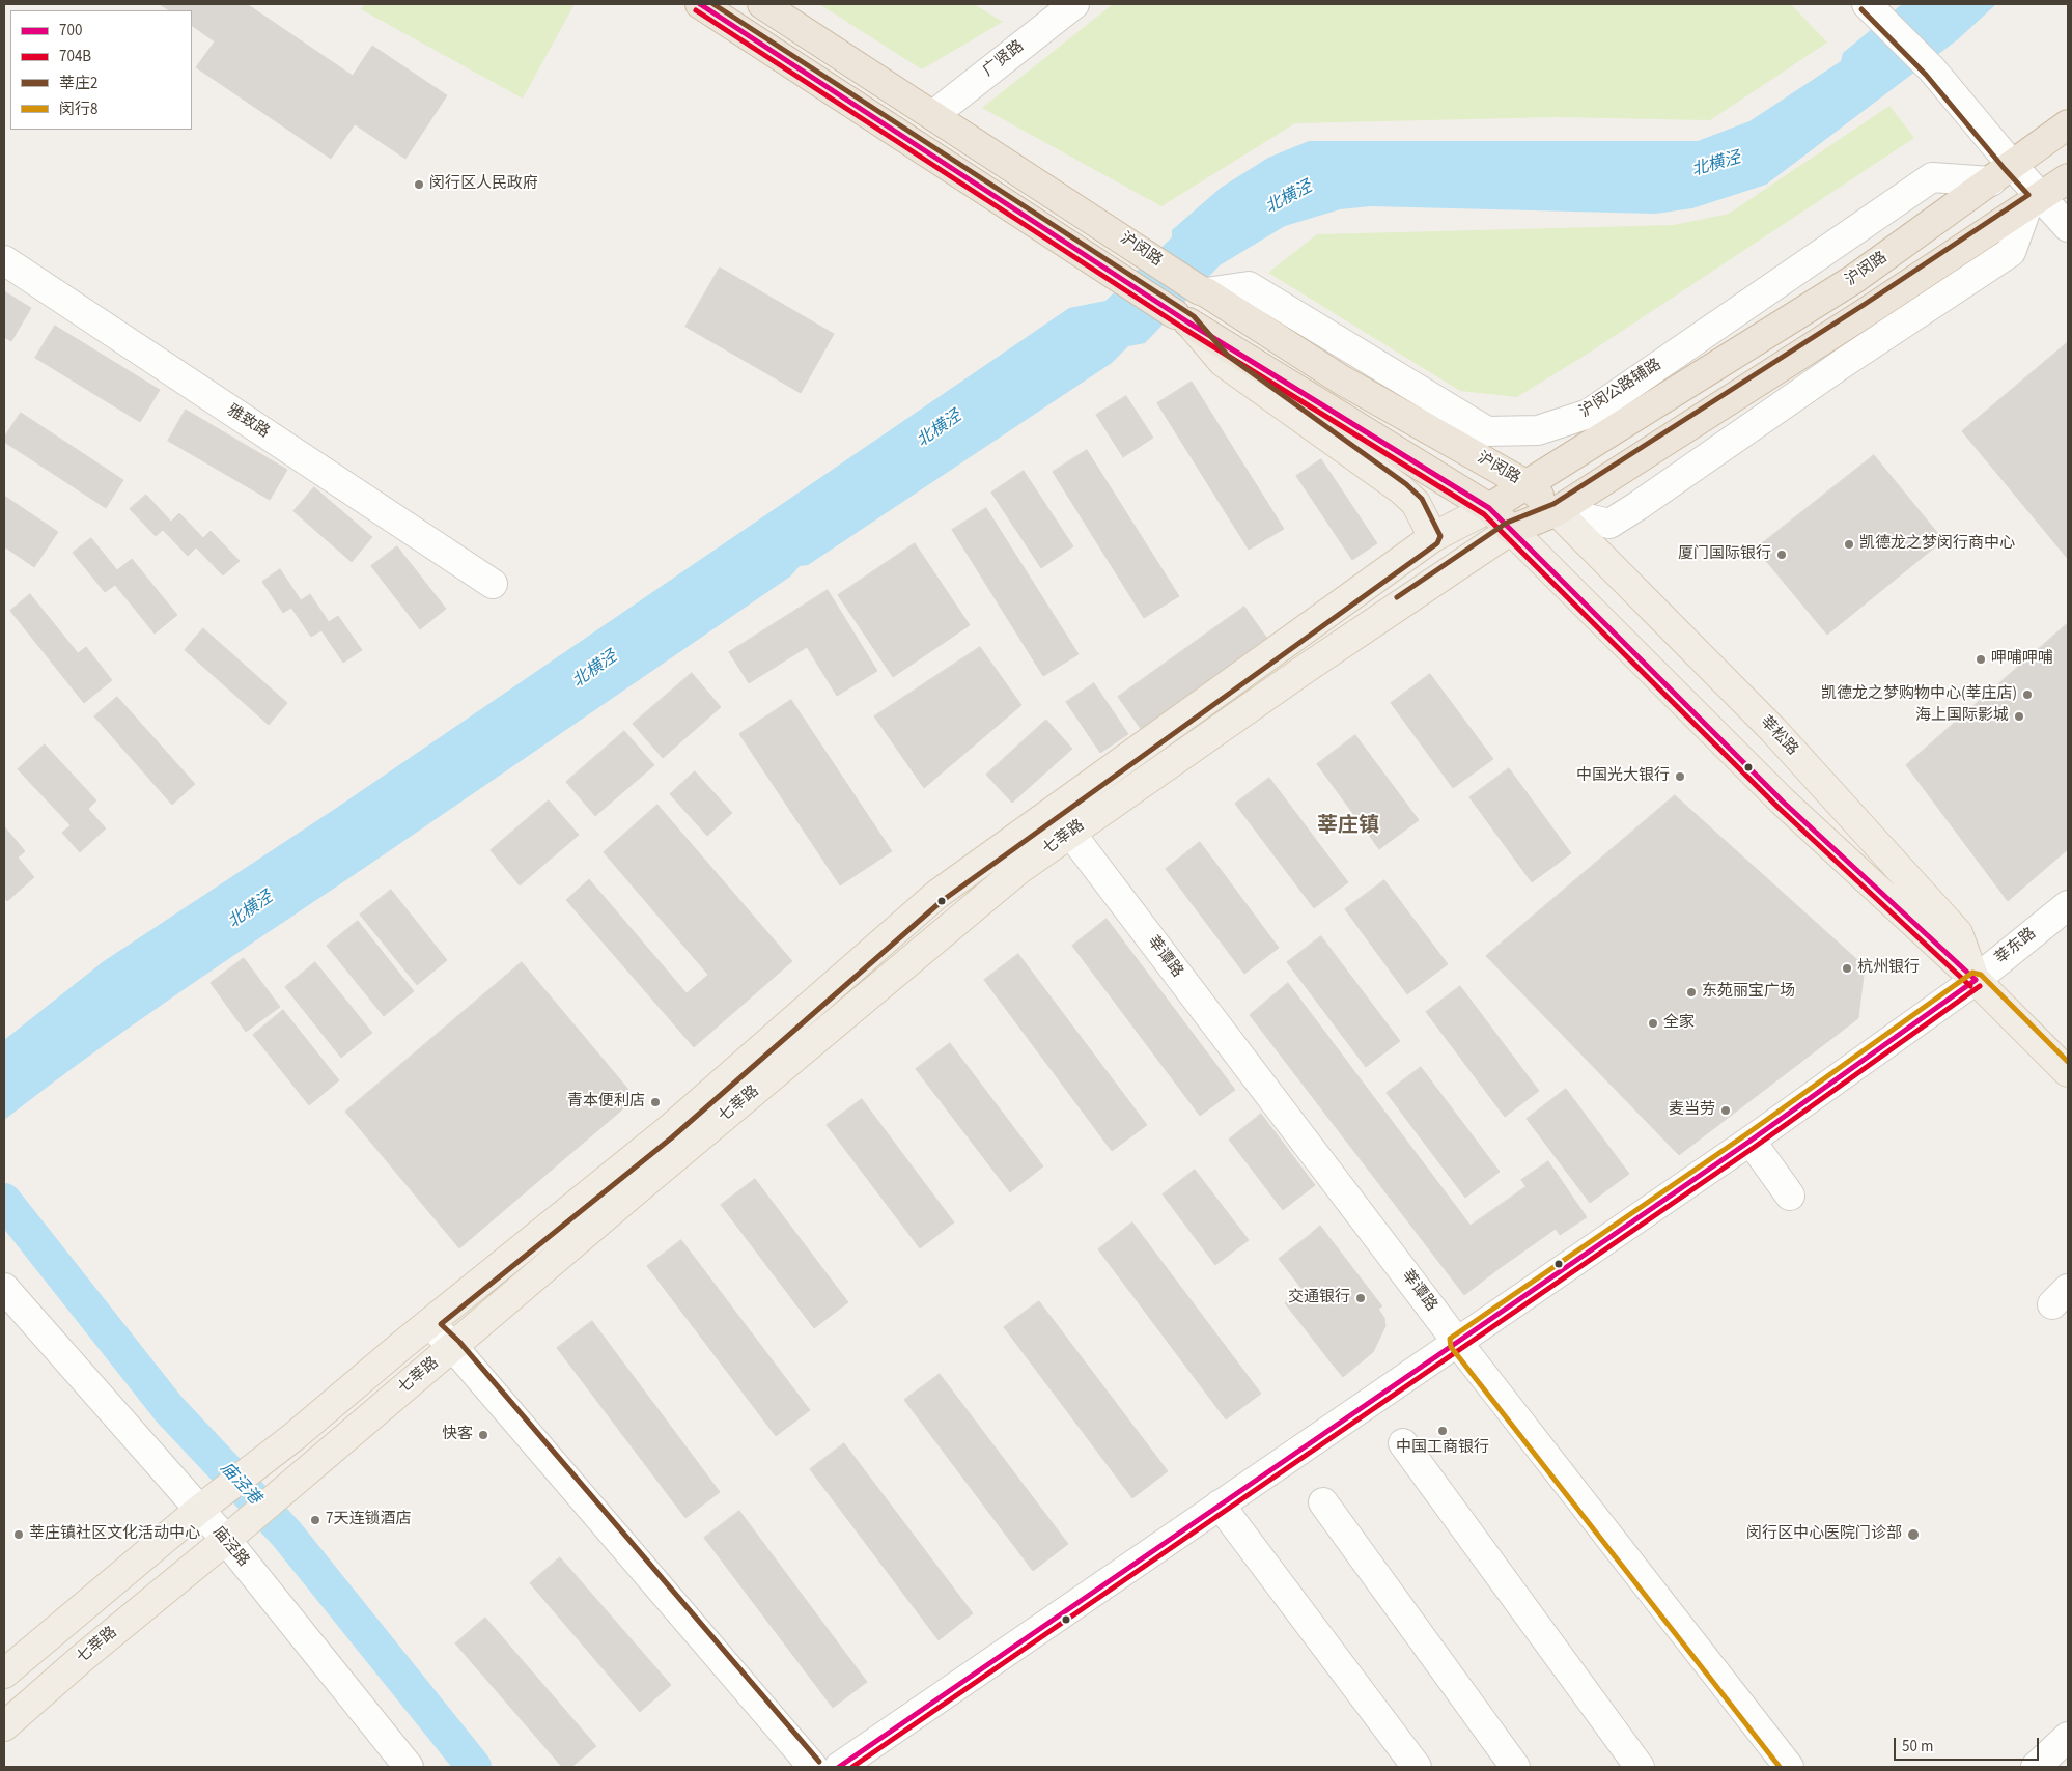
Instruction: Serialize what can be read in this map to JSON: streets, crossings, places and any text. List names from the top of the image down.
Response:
{
  "streets": {
    "highway": ["沪闵路"],
    "main road": ["莘松路", "七莘路"],
    "street": [
      "广贤路",
      "沪闵公路辅路",
      "雅致路",
      "莘东路",
      "莘谭路",
      "庙泾路"
    ]
  },
  "crossings": [
    ["广贤路", "沪闵路"],
    ["沪闵路", "沪闵公路辅路"],
    ["沪闵路", "莘松路"],
    ["沪闵路", "七莘路"],
    ["莘松路", "七莘路"],
    ["莘松路", "莘东路"],
    ["七莘路", "莘谭路"],
    ["七莘路", "庙泾路"],
    ["莘东路", "莘谭路"]
  ],
  "districts": ["莘庄镇"],
  "water": ["北横泾", "庙泾港"],
  "places": [
    "闵行区人民政府",
    "凯德龙之梦闵行商中心",
    "厦门国际银行",
    "呷哺呷哺",
    "凯德龙之梦购物中心(莘庄店)",
    "海上国际影城",
    "中国光大银行",
    "杭州银行",
    "东苑丽宝广场",
    "全家",
    "青本便利店",
    "麦当劳",
    "交通银行",
    "中国工商银行",
    "快客",
    "7天连锁酒店",
    "莘庄镇社区文化活动中心",
    "闵行区中心医院门诊部"
  ],
  "lines": [
    "transit line 700",
    "transit line 莘庄2",
    "transit line 704B",
    "transit line 闵行8"
  ],
  "legend": [
    "700",
    "704B",
    "莘庄2",
    "闵行8"
  ],
  "scale_bar": "50 m"
}
